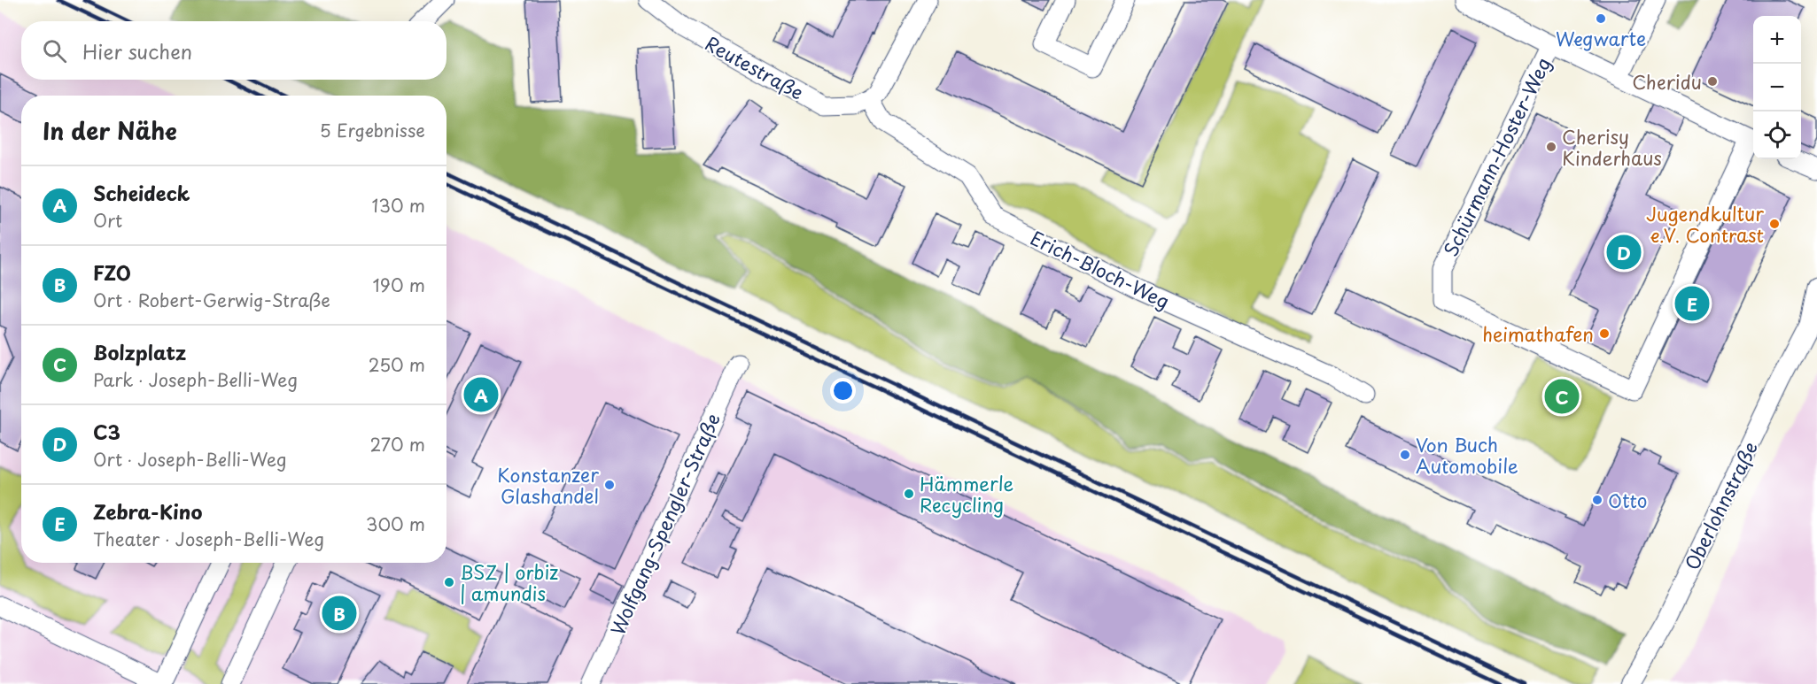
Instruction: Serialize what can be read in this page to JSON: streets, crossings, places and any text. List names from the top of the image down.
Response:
{
  "streets": {
    "street": [
      "Reutestraße",
      "Schürmann-Hoster-Weg",
      "Erich-Bloch-Weg",
      "Oberlohnstraße",
      "Wolfgang-Spengler-Straße"
    ]
  },
  "crossings": [
    ["Reutestraße", "Erich-Bloch-Weg"]
  ],
  "places": [
    "Wegwarte",
    "Cheridu",
    "Cherisy Kinderhaus",
    "Jugendkultur e.V. Contrast",
    "heimathafen",
    "Von Buch Automobile",
    "Konstanzer Glashandel",
    "Hämmerle Recycling",
    "Otto",
    "BSZ | orbiz | amundis"
  ],
  "page": {
    "map_buttons": ["+", "−"],
    "search": "Hier suchen",
    "heading": ["In der Nähe", "5 Ergebnisse"],
    "list": [
      {
        "mark": "A",
        "name": "Scheideck",
        "note": "Ort",
        "value": "130 m"
      },
      {
        "mark": "B",
        "name": "FZO",
        "note": "Ort · Robert-Gerwig-Straße",
        "value": "190 m"
      },
      {
        "mark": "C",
        "name": "Bolzplatz",
        "note": "Park · Joseph-Belli-Weg",
        "value": "250 m"
      },
      {
        "mark": "D",
        "name": "C3",
        "note": "Ort · Joseph-Belli-Weg",
        "value": "270 m"
      },
      {
        "mark": "E",
        "name": "Zebra-Kino",
        "note": "Theater · Joseph-Belli-Weg",
        "value": "300 m"
      }
    ],
    "pins": [
      "D",
      "E",
      "A",
      "C",
      "B"
    ]
  }
}
